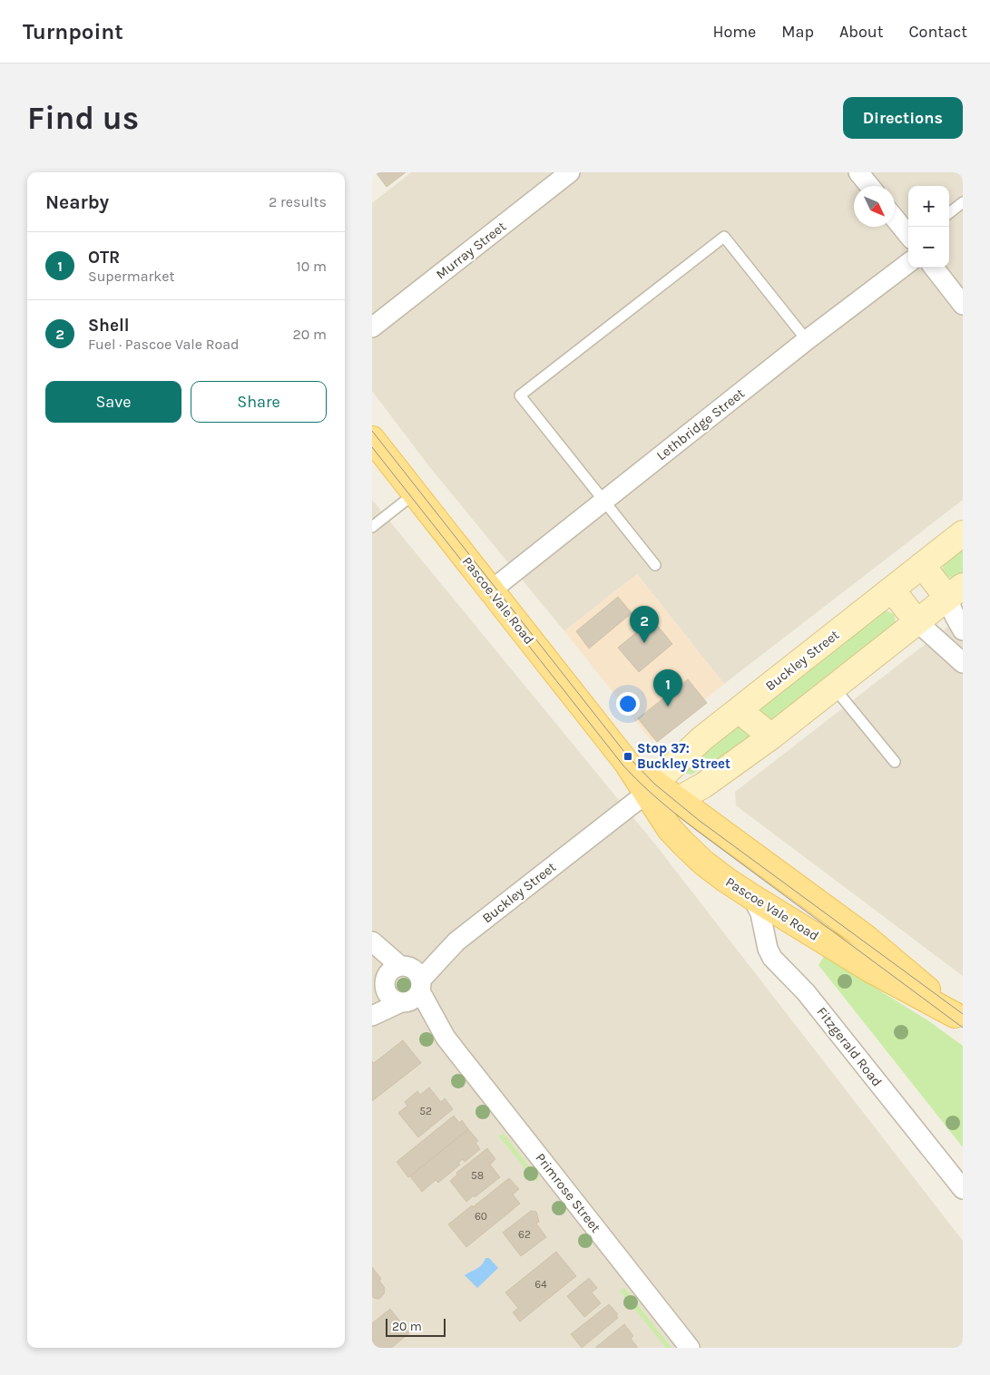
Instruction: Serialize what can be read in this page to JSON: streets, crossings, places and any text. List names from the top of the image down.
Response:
{
  "streets": {
    "main road": ["Pascoe Vale Road", "Buckley Street"],
    "street": [
      "Murray Street",
      "Lethbridge Street",
      "Fitzgerald Road",
      "Primrose Street"
    ]
  },
  "crossings": [
    ["Lethbridge Street", "Pascoe Vale Road"],
    ["Pascoe Vale Road", "Buckley Street"],
    ["Pascoe Vale Road", "Fitzgerald Road"],
    ["Buckley Street", "Primrose Street"]
  ],
  "places": {
    "transit": ["Stop 37: Buckley Street"]
  },
  "house_numbers": [
    "52",
    "58",
    "60",
    "62",
    "64"
  ],
  "scale_bar": "20 m",
  "north": "bottom right",
  "page": {
    "header": "Turnpoint",
    "nav": [
      "Home",
      "Map",
      "About",
      "Contact"
    ],
    "buttons": [
      "Directions",
      ["Save", "Share"]
    ],
    "title": "Find us",
    "heading": ["Nearby", "2 results"],
    "map_buttons": ["+", "−"],
    "list": [
      {
        "mark": "1",
        "name": "OTR",
        "note": "Supermarket",
        "value": "10 m"
      },
      {
        "mark": "2",
        "name": "Shell",
        "note": "Fuel · Pascoe Vale Road",
        "value": "20 m"
      }
    ],
    "pins": ["2", "1"],
    "scale": "20 m"
  }
}
